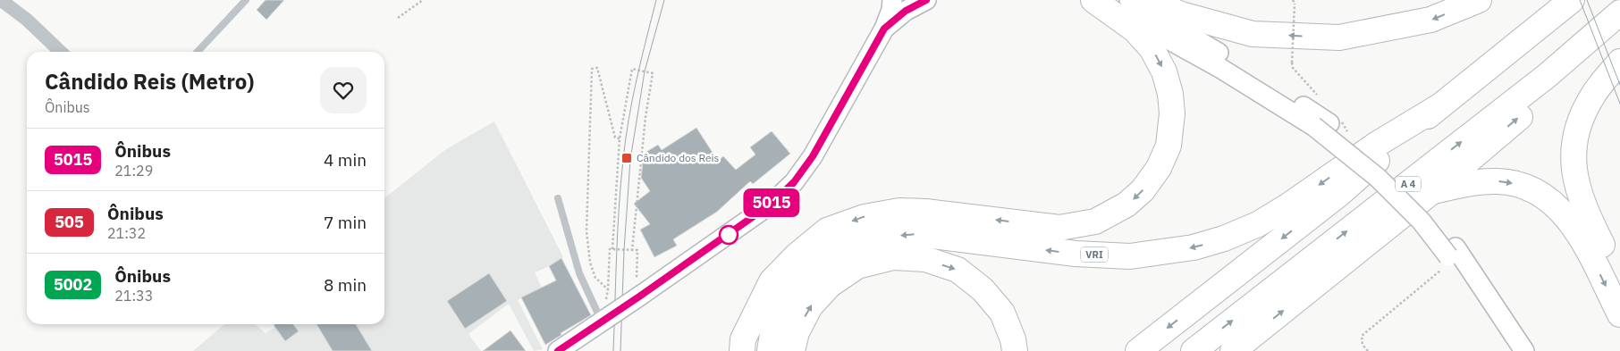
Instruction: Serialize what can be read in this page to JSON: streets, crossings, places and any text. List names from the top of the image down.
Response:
{
  "streets": {
    "highway": ["A 4", "VRI"]
  },
  "places": {
    "transit": ["Cândido dos Reis"]
  },
  "lines": ["bus line 5015"],
  "page": {
    "on_map": "5015",
    "heading": ["Cândido Reis (Metro)", "Ônibus"],
    "list": [
      {
        "mark": "5015",
        "name": "Ônibus",
        "note": "21:29",
        "value": "4 min"
      },
      {
        "mark": "505",
        "name": "Ônibus",
        "note": "21:32",
        "value": "7 min"
      },
      {
        "mark": "5002",
        "name": "Ônibus",
        "note": "21:33",
        "value": "8 min"
      }
    ]
  }
}
